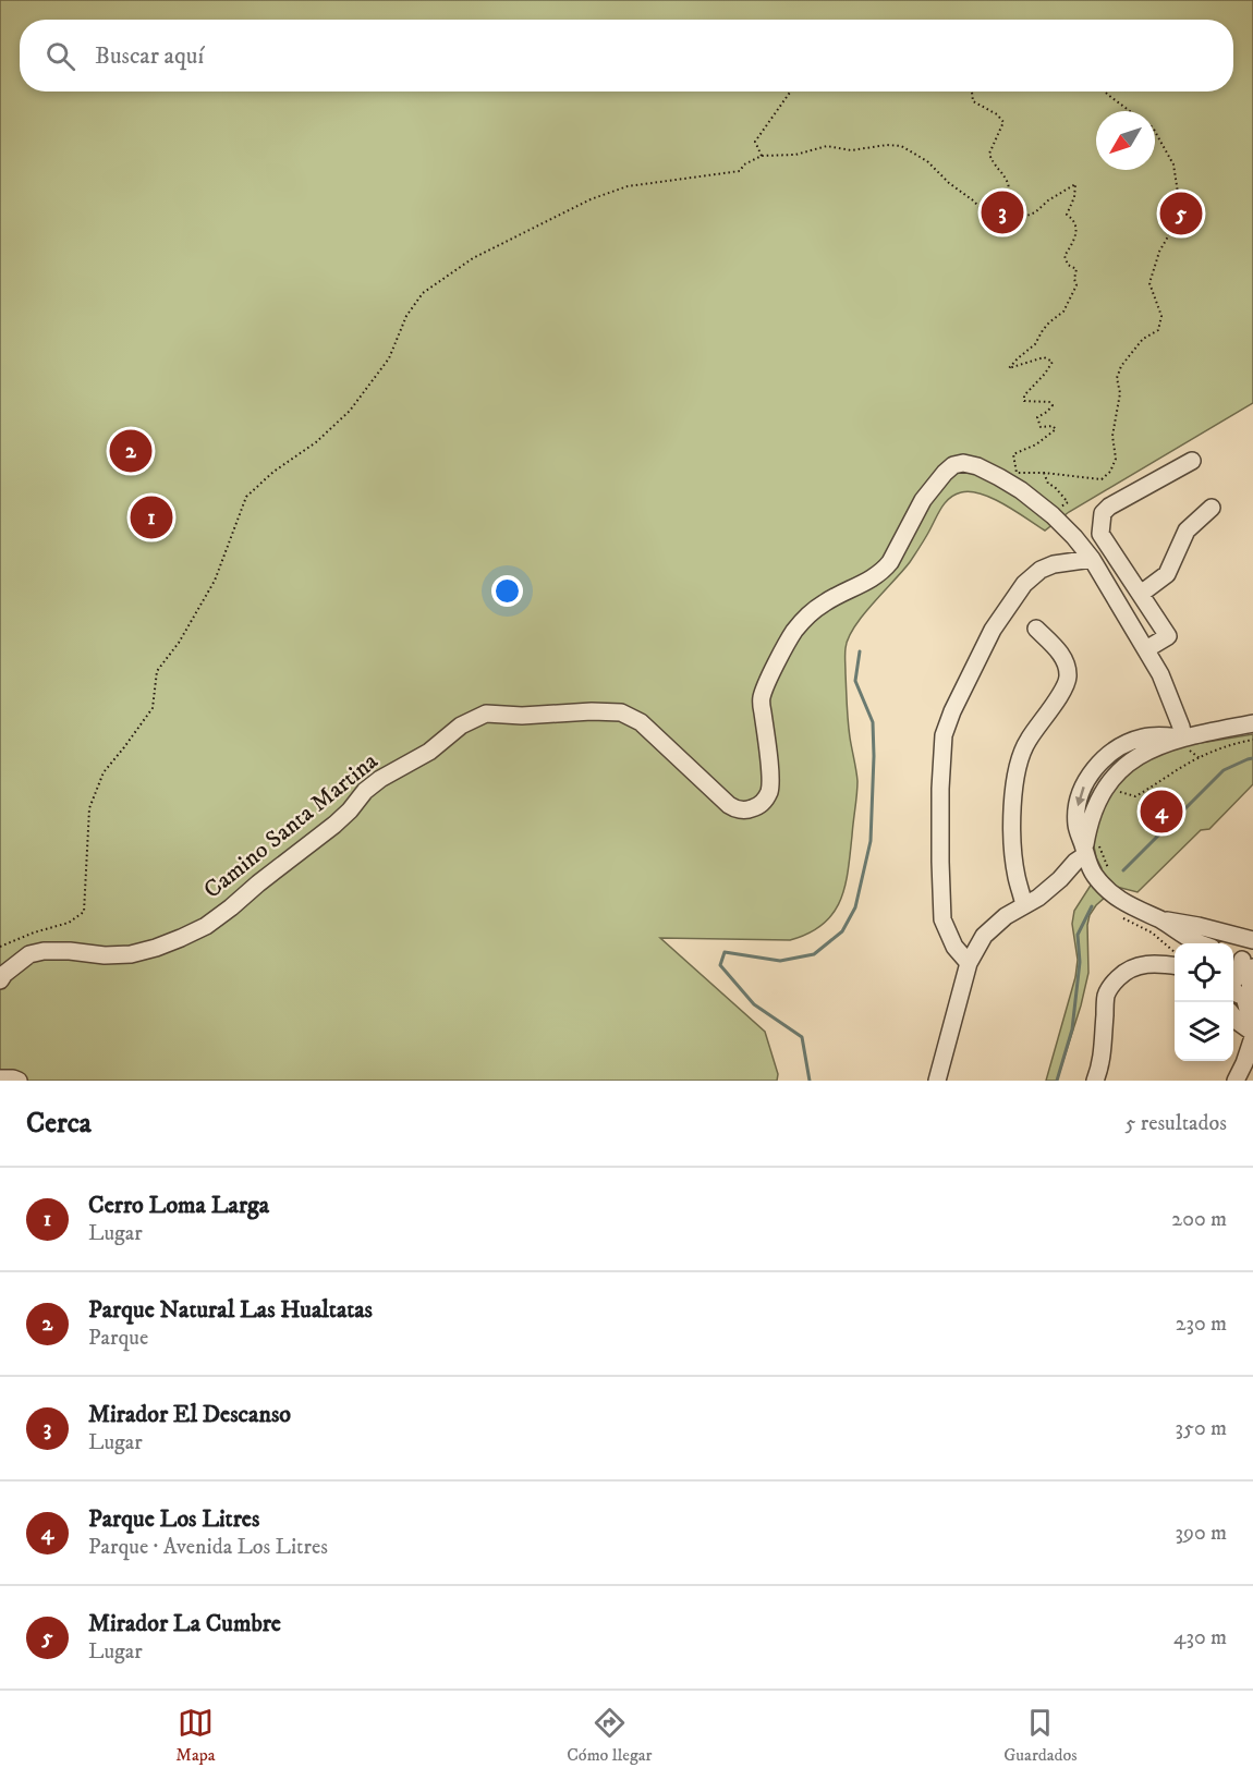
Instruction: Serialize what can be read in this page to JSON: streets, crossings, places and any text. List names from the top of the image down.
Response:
{
  "streets": {
    "street": ["Camino Santa Martina"]
  },
  "north": "bottom left",
  "page": {
    "search": "Buscar aquí",
    "pins": [
      "3",
      "5",
      "2",
      "1",
      "4"
    ],
    "heading": ["Cerca", "5 resultados"],
    "list": [
      {
        "mark": "1",
        "name": "Cerro Loma Larga",
        "note": "Lugar",
        "value": "200 m"
      },
      {
        "mark": "2",
        "name": "Parque Natural Las Hualtatas",
        "note": "Parque",
        "value": "230 m"
      },
      {
        "mark": "3",
        "name": "Mirador El Descanso",
        "note": "Lugar",
        "value": "350 m"
      },
      {
        "mark": "4",
        "name": "Parque Los Litres",
        "note": "Parque · Avenida Los Litres",
        "value": "390 m"
      },
      {
        "mark": "5",
        "name": "Mirador La Cumbre",
        "note": "Lugar",
        "value": "430 m"
      }
    ],
    "nav": ["Mapa", "Cómo llegar", "Guardados"]
  }
}
